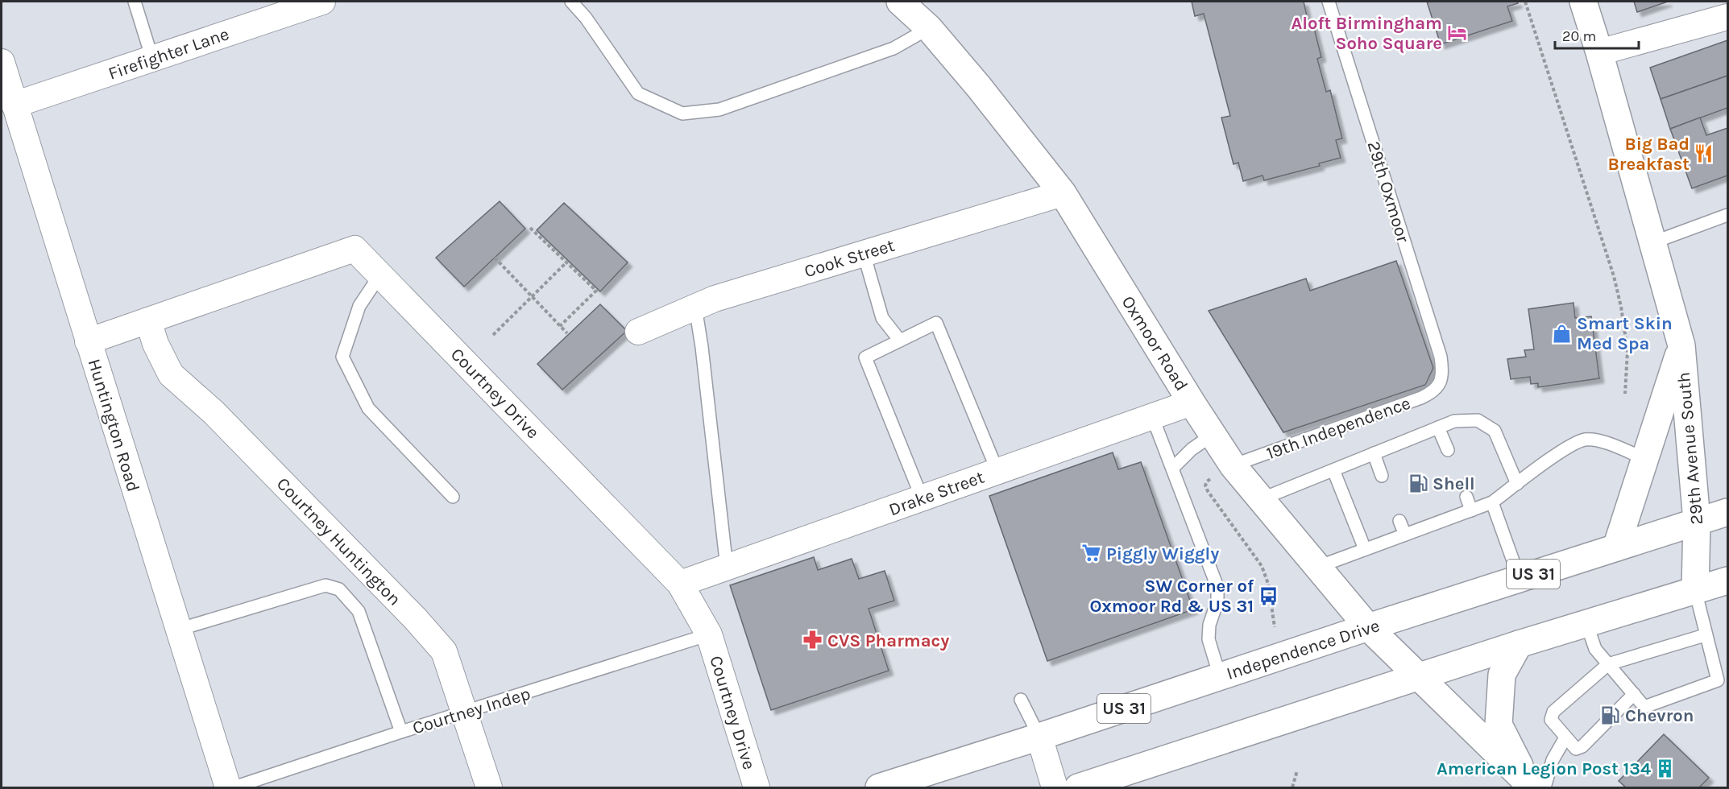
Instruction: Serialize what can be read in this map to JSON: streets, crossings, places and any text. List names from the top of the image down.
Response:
{
  "streets": {
    "main road": [
      "Oxmoor Road",
      "29th Avenue South",
      "US 31",
      "Independence Drive"
    ],
    "street": [
      "Firefighter Lane",
      "Cook Street",
      "Courtney Drive",
      "Huntington Road",
      "Drake Street",
      "Courtney Huntington"
    ],
    "lane": ["29th Oxmoor", "19th Independence", "Courtney Indep"]
  },
  "crossings": [
    ["Firefighter Lane", "Huntington Road"],
    ["29th Oxmoor", "19th Independence"],
    ["Cook Street", "Oxmoor Road"],
    ["Oxmoor Road", "19th Independence"],
    ["Oxmoor Road", "Drake Street"],
    ["Oxmoor Road", "Independence Drive"],
    ["Courtney Drive", "Huntington Road"],
    ["Courtney Drive", "Drake Street"],
    ["Courtney Drive", "Courtney Huntington"],
    ["Courtney Drive", "Courtney Indep"],
    ["29th Avenue South", "Independence Drive"],
    ["Courtney Huntington", "Courtney Indep"]
  ],
  "places": {
    "hotel": ["Aloft Birmingham Soho Square"],
    "restaurant": ["Big Bad Breakfast"],
    "shop": ["Smart Skin Med Spa"],
    "fuel station": ["Shell", "Chevron"],
    "supermarket": ["Piggly Wiggly"],
    "bus stop": ["SW Corner of Oxmoor Rd & US 31"],
    "pharmacy": ["CVS Pharmacy"],
    "building": ["American Legion Post 134"]
  },
  "scale_bar": "20 m"
}
